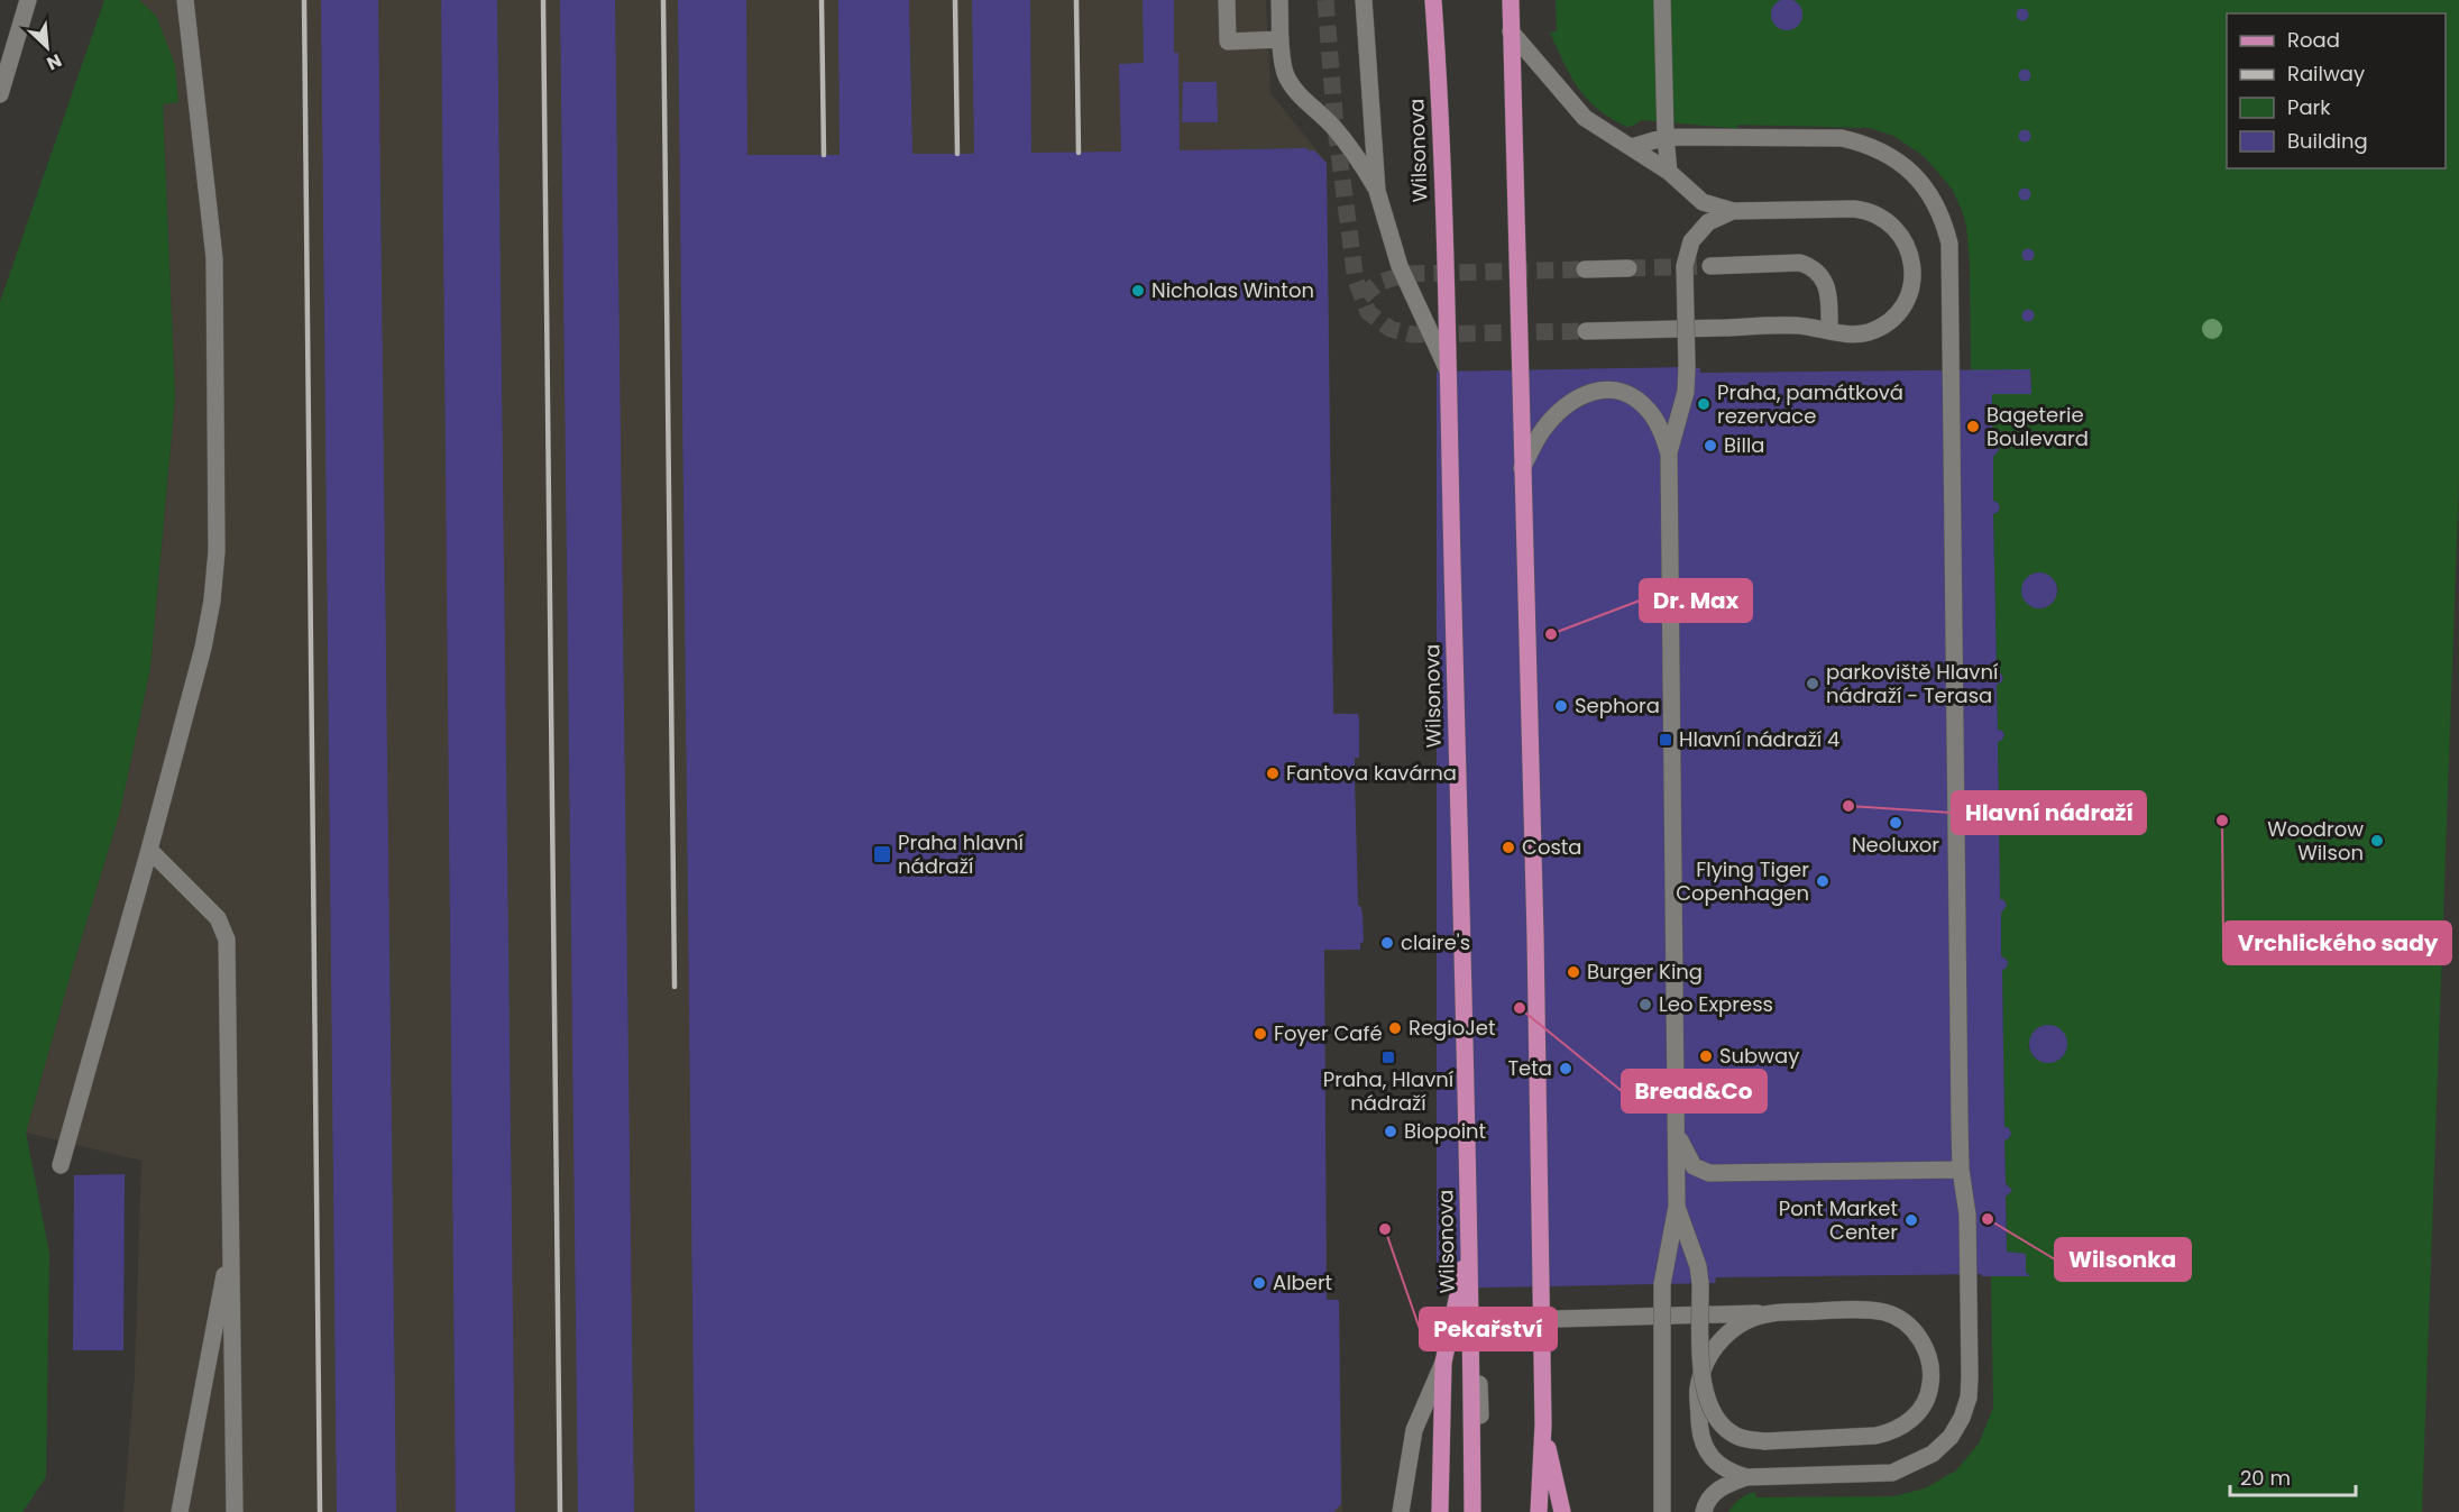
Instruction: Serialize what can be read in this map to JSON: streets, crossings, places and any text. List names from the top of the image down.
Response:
{
  "streets": {
    "main road": ["Wilsonova"]
  },
  "places": {
    "other": [
      "Nicholas Winton",
      "Praha, památková rezervace",
      "Bageterie Boulevard",
      "Billa",
      "Dr. Max",
      "parkoviště Hlavní nádraží - Terasa",
      "Sephora",
      "Fantova kavárna",
      "Hlavní nádraží",
      "Vrchlického sady",
      "Neoluxor",
      "Woodrow Wilson",
      "Costa",
      "Flying Tiger Copenhagen",
      "claire's",
      "Burger King",
      "Leo Express",
      "Bread&Co",
      "RegioJet",
      "Foyer Café",
      "Subway",
      "Teta",
      "Biopoint",
      "Wilsonka",
      "Pont Market Center",
      "Pekařství",
      "Albert"
    ],
    "transit": ["Hlavní nádraží 4", "Praha hlavní nádraží", "Praha, Hlavní nádraží"]
  },
  "legend": [
    "Road",
    "Railway",
    "Park",
    "Building"
  ],
  "scale_bar": "20 m",
  "north": "bottom right"
}
